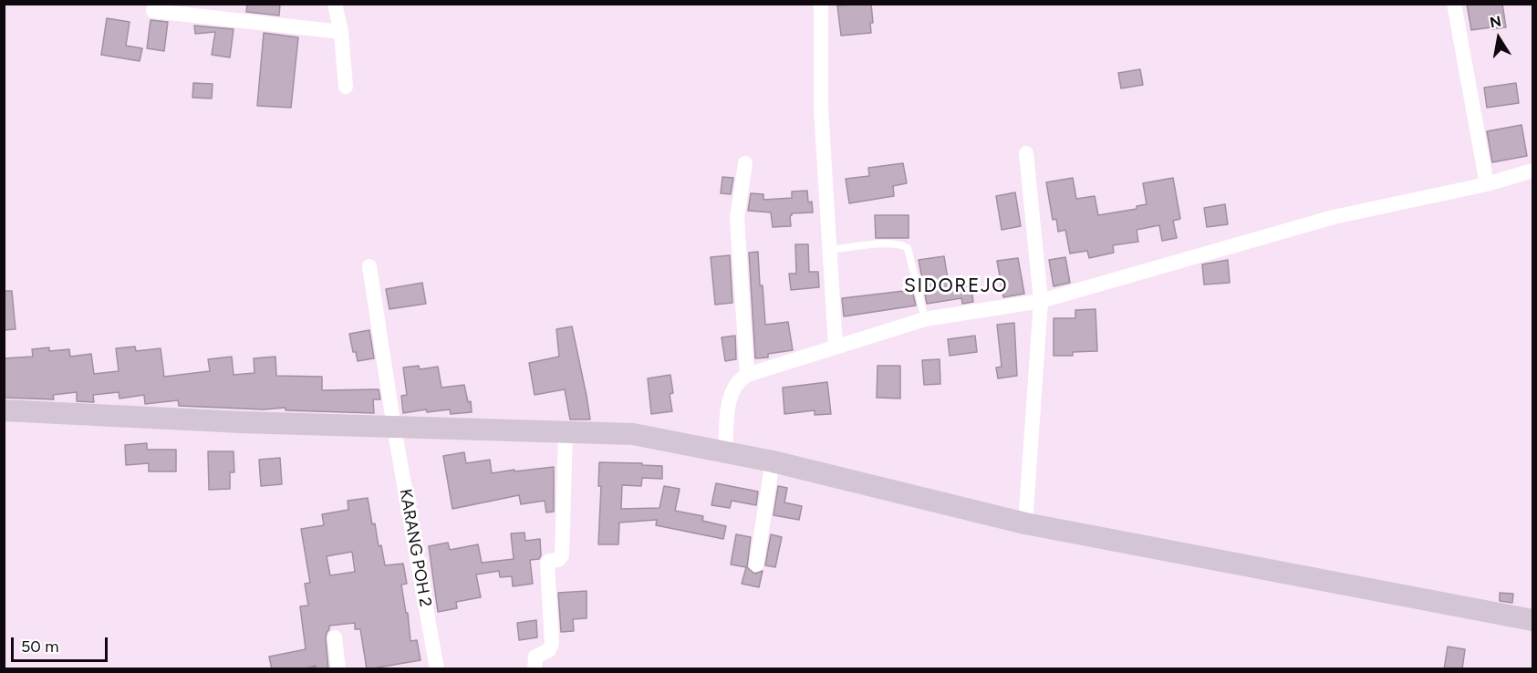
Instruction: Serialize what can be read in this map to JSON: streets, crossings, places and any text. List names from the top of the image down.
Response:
{
  "streets": {
    "street": ["KARANG POH 2"]
  },
  "districts": ["SIDOREJO"],
  "scale_bar": "50 m",
  "north": "top"
}
